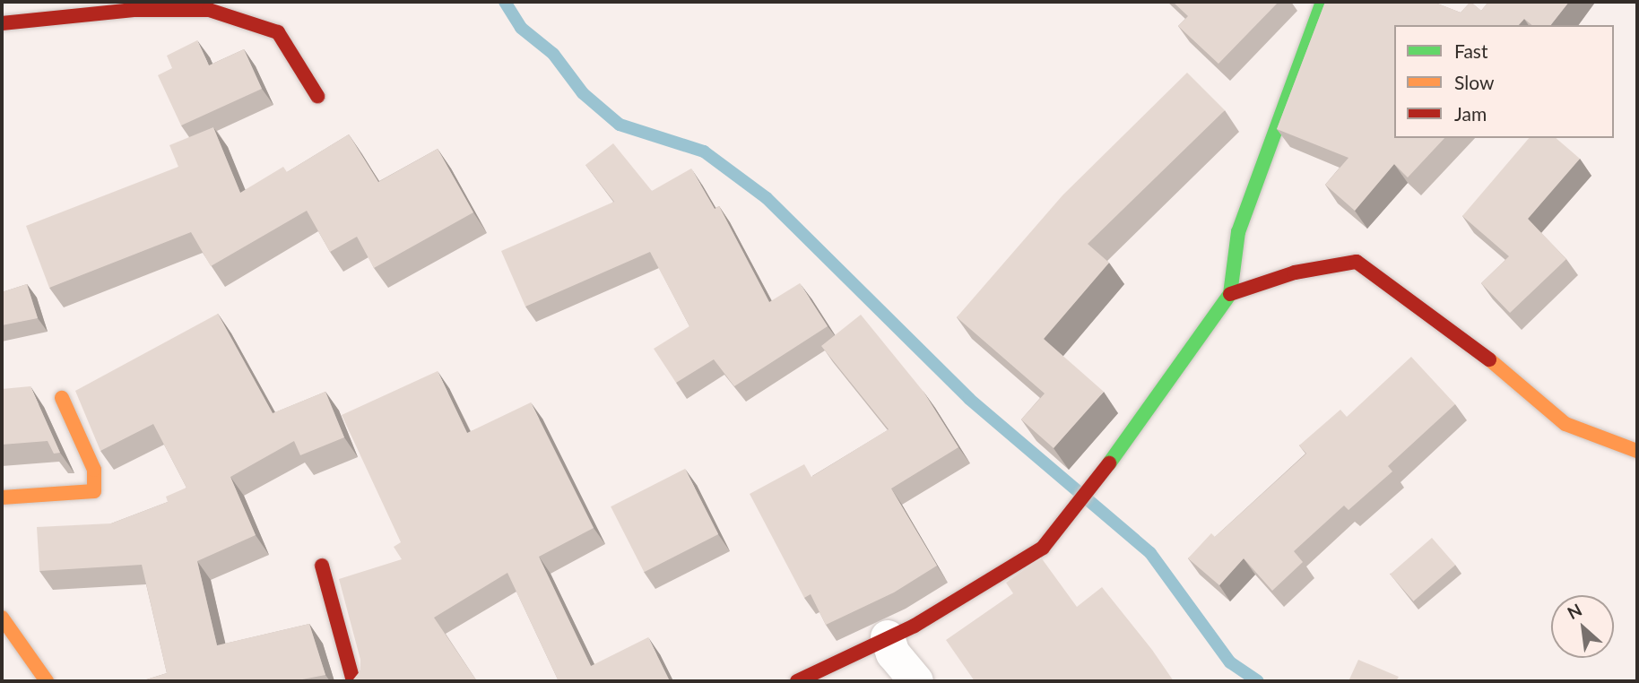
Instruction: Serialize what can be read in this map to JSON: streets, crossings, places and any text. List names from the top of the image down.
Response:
{
  "legend": ["Fast", "Slow", "Jam"],
  "north": "top left"
}
